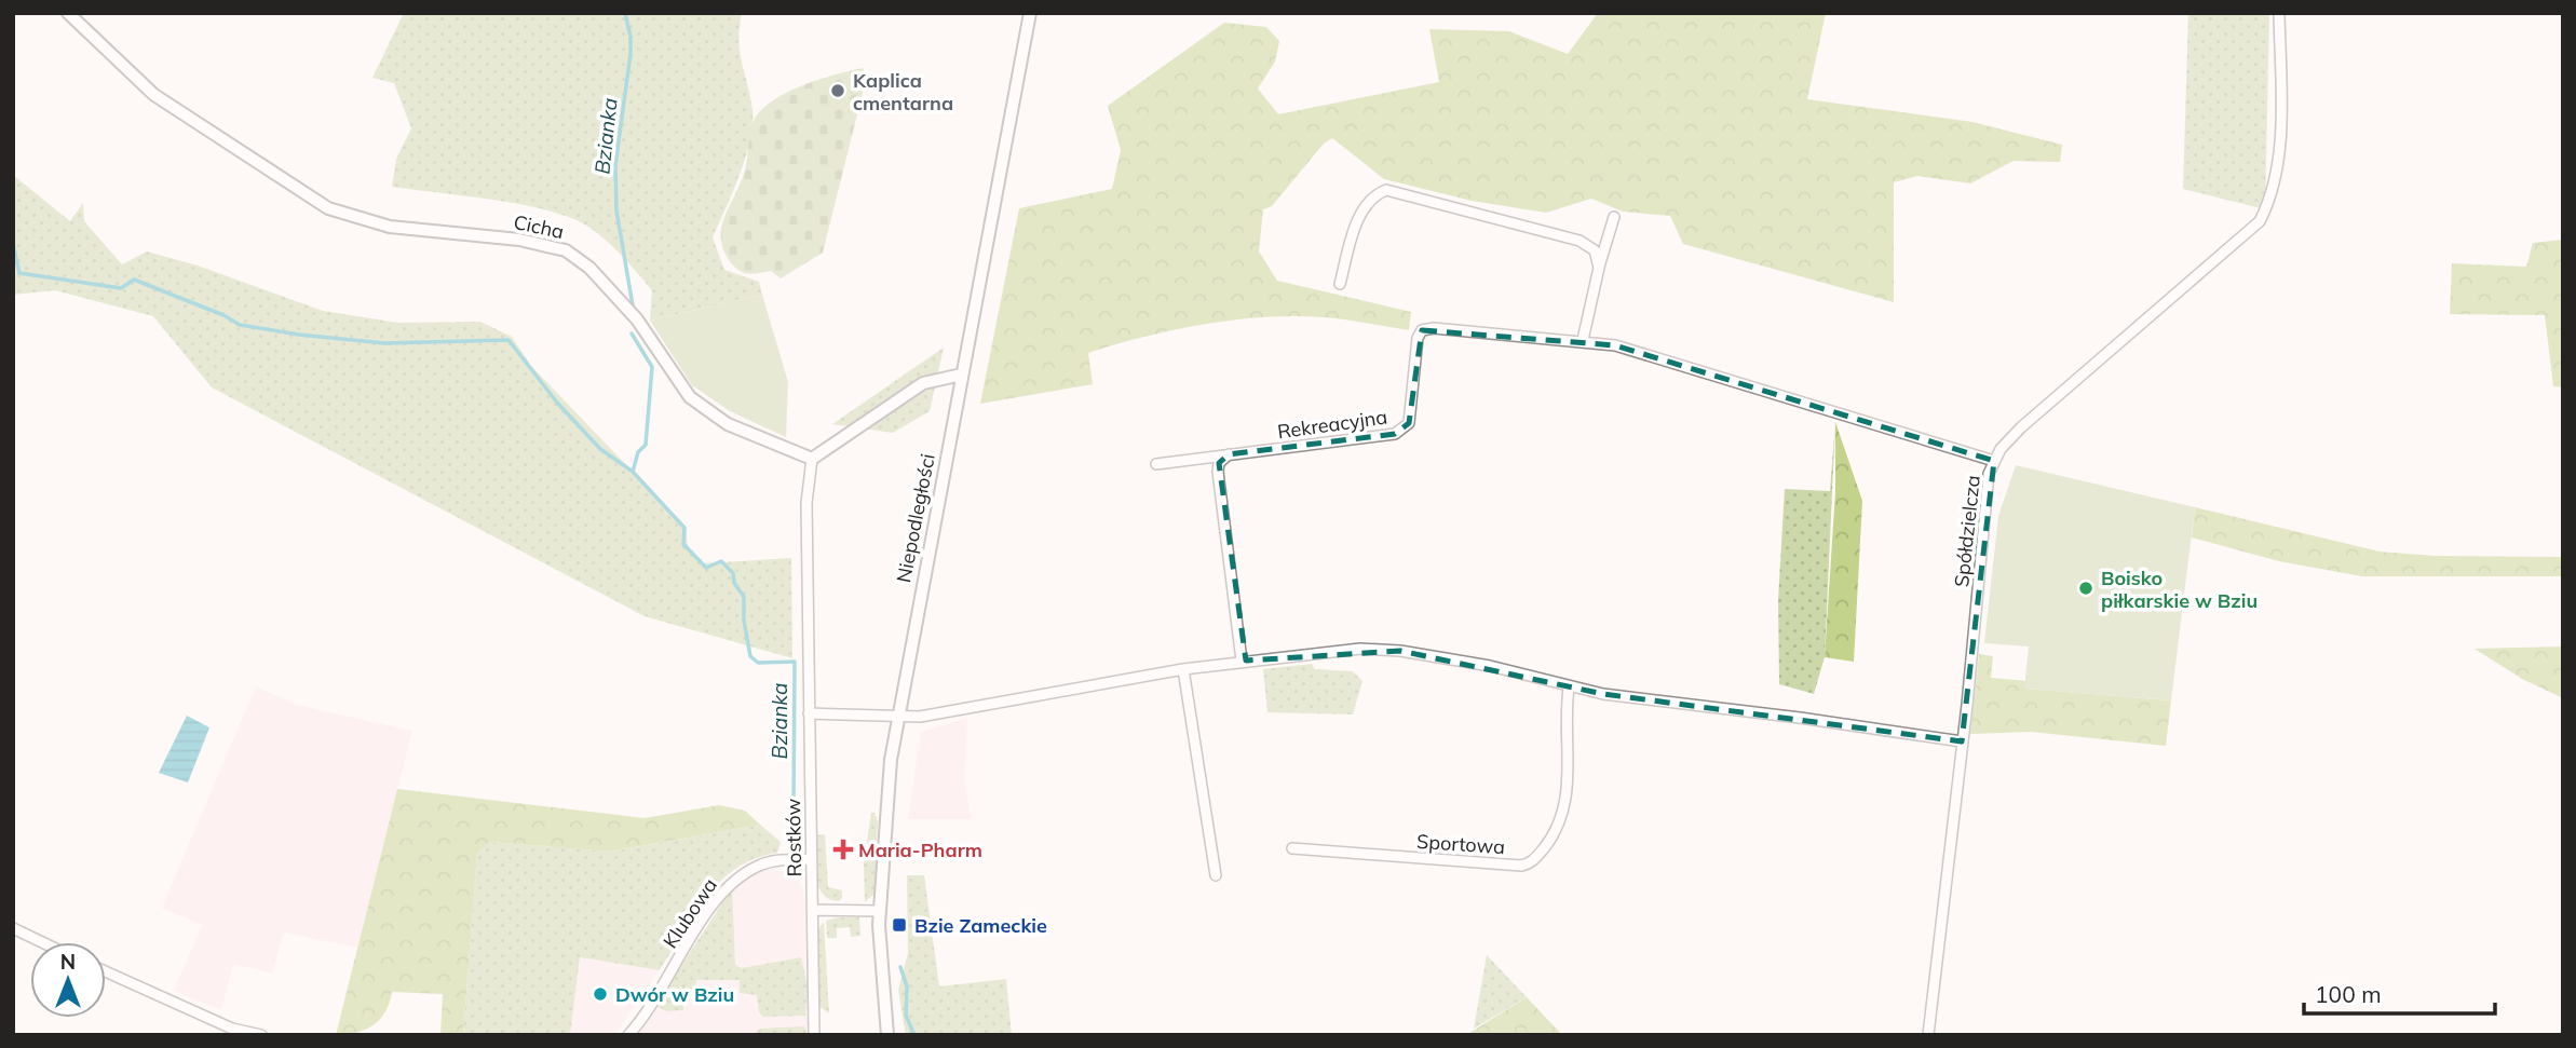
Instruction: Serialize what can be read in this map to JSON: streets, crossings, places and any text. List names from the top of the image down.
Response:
{
  "streets": {
    "street": [
      "Cicha",
      "Rekreacyjna",
      "Niepodległości",
      "Spółdzielcza",
      "Rostków",
      "Sportowa",
      "Klubowa"
    ]
  },
  "crossings": [
    ["Cicha", "Rostków"],
    ["Rekreacyjna", "Spółdzielcza"],
    ["Rostków", "Klubowa"]
  ],
  "water": ["Bzianka"],
  "places": {
    "other": ["Kaplica cmentarna", "Boisko piłkarskie w Bziu", "Dwór w Bziu"],
    "health": ["Maria-Pharm"],
    "transit": ["Bzie Zameckie"]
  },
  "scale_bar": "100 m",
  "north": "top"
}
